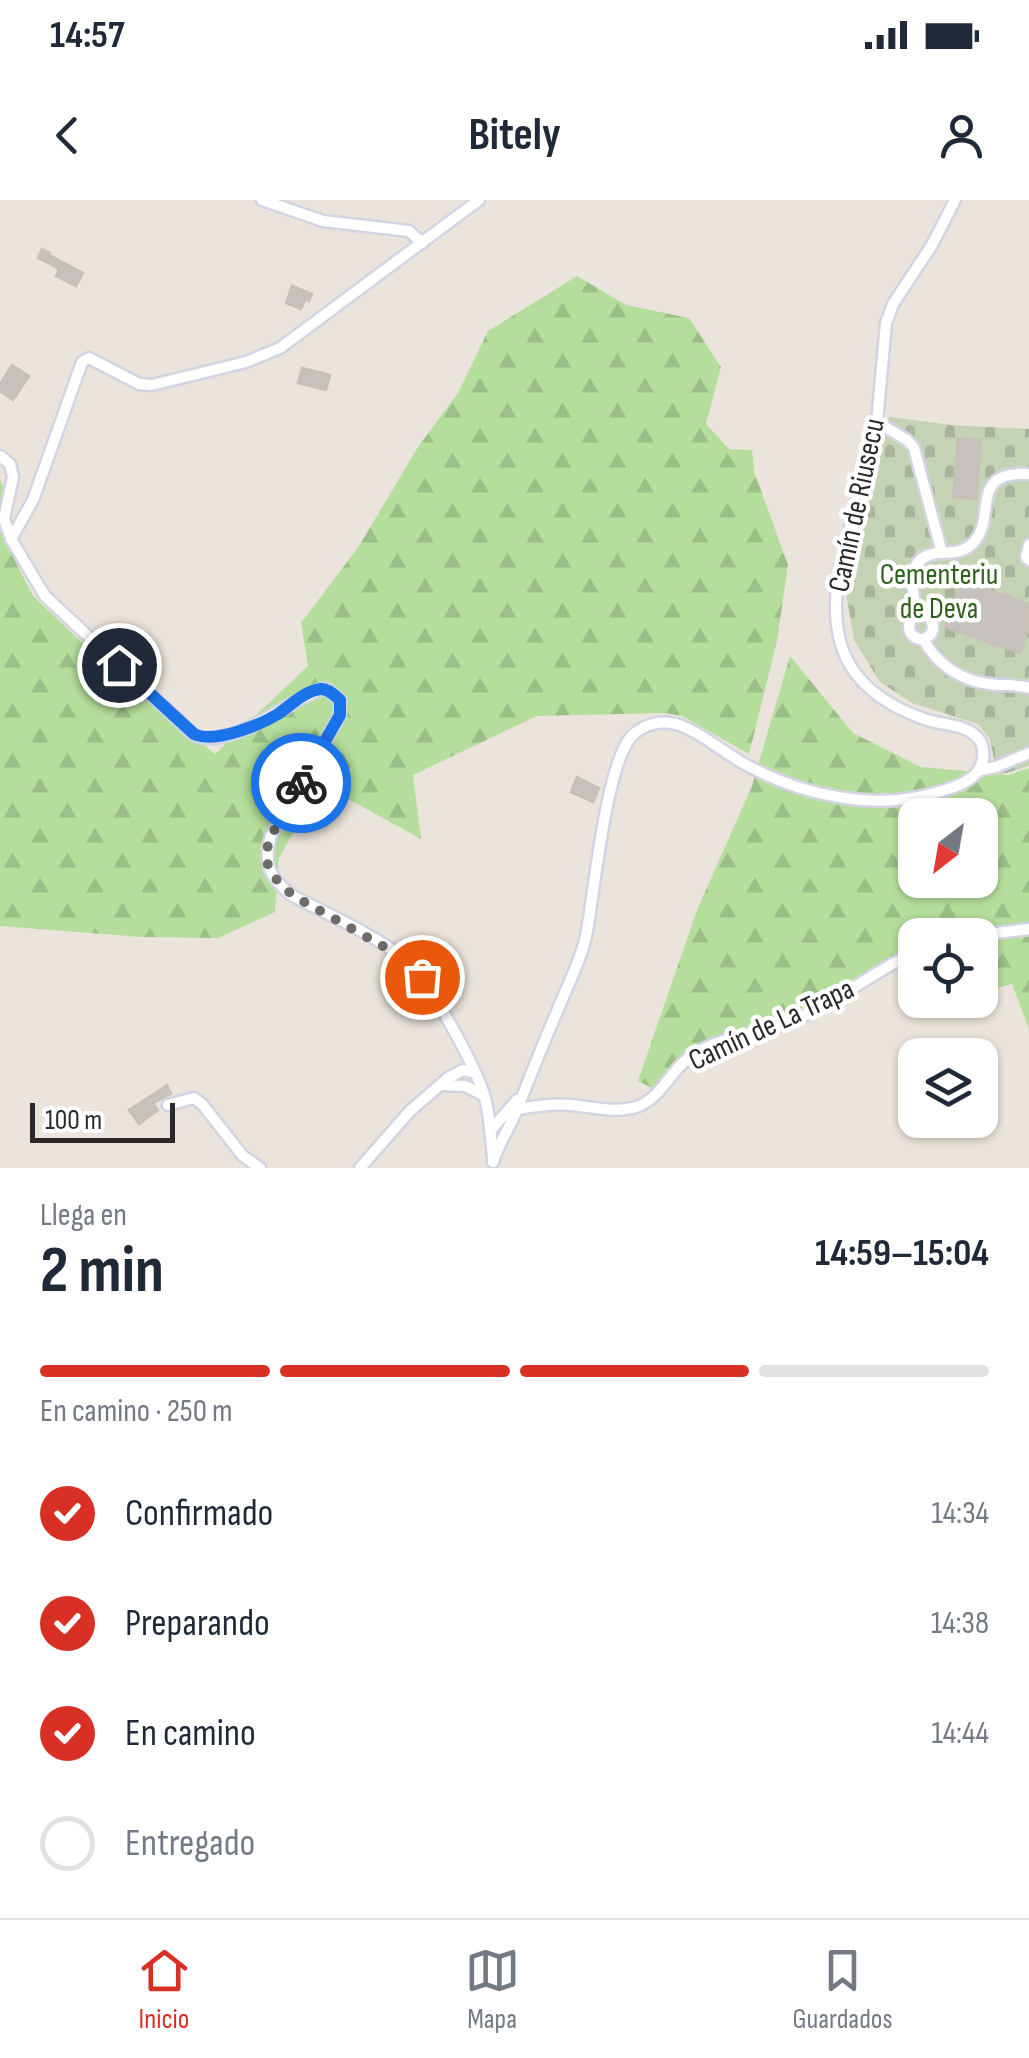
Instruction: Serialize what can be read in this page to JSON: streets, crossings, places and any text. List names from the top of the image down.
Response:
{
  "streets": {
    "street": ["Camín de Riusecu", "Camín de La Trapa"]
  },
  "parks": ["Cementeriu de Deva"],
  "scale_bar": "100 m",
  "north": "bottom left",
  "page": {
    "status": "14:57",
    "header": "Bitely",
    "scale": "100 m",
    "heading": ["2 min", "Llega en", "14:59–15:04"],
    "bar": "En camino · 250 m",
    "list": [
      ["Confirmado", "14:34"],
      ["Preparando", "14:38"],
      ["En camino", "14:44"],
      "Entregado"
    ],
    "tabs": ["Inicio", "Mapa", "Guardados"]
  }
}
